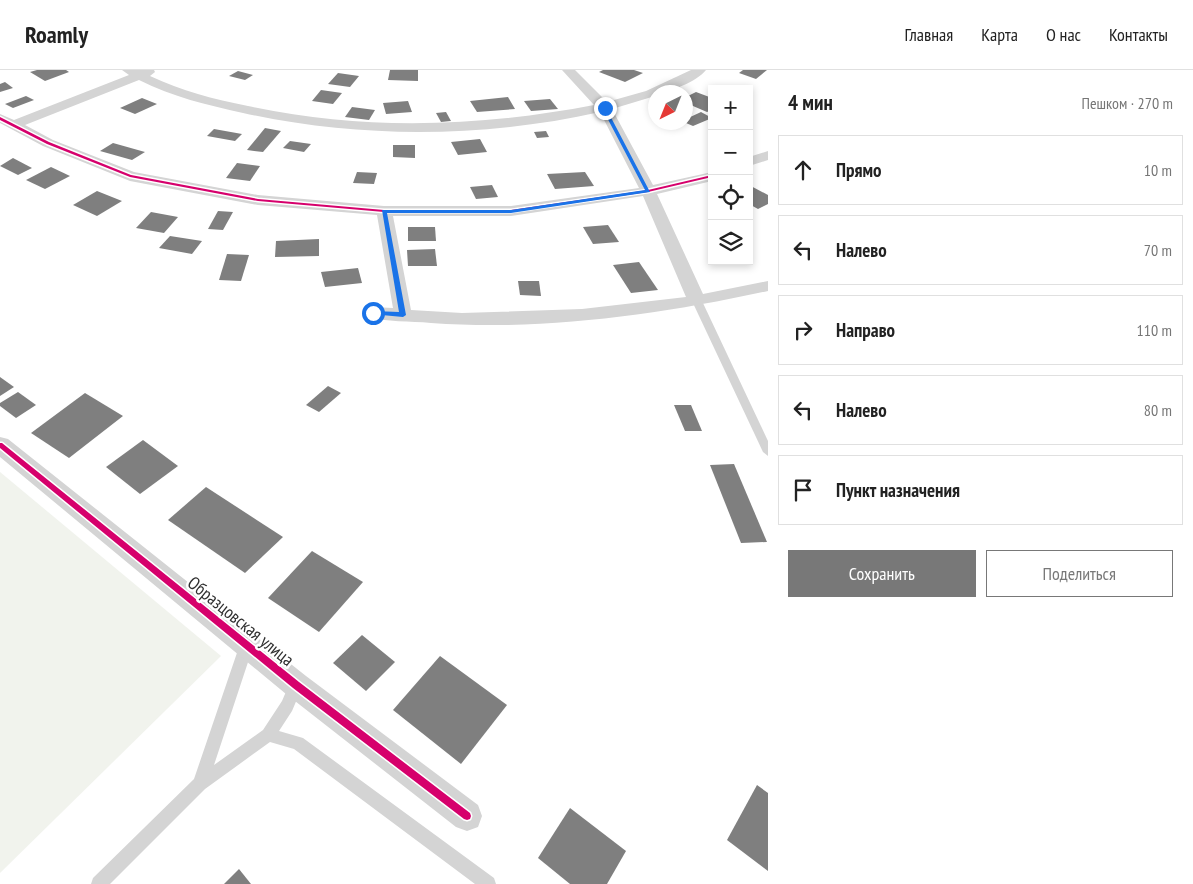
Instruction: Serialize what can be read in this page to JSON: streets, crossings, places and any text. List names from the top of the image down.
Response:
{
  "streets": {
    "street": ["Образцовская улица"]
  },
  "north": "bottom left",
  "page": {
    "header": "Roamly",
    "nav": [
      "Главная",
      "Карта",
      "О нас",
      "Контакты"
    ],
    "heading": ["4 мин", "Пешком · 270 m"],
    "map_buttons": ["+", "−"],
    "list": [
      ["Прямо", "10 m"],
      ["Налево", "70 m"],
      ["Направо", "110 m"],
      ["Налево", "80 m"],
      "Пункт назначения"
    ],
    "buttons": ["Сохранить", "Поделиться"]
  }
}
